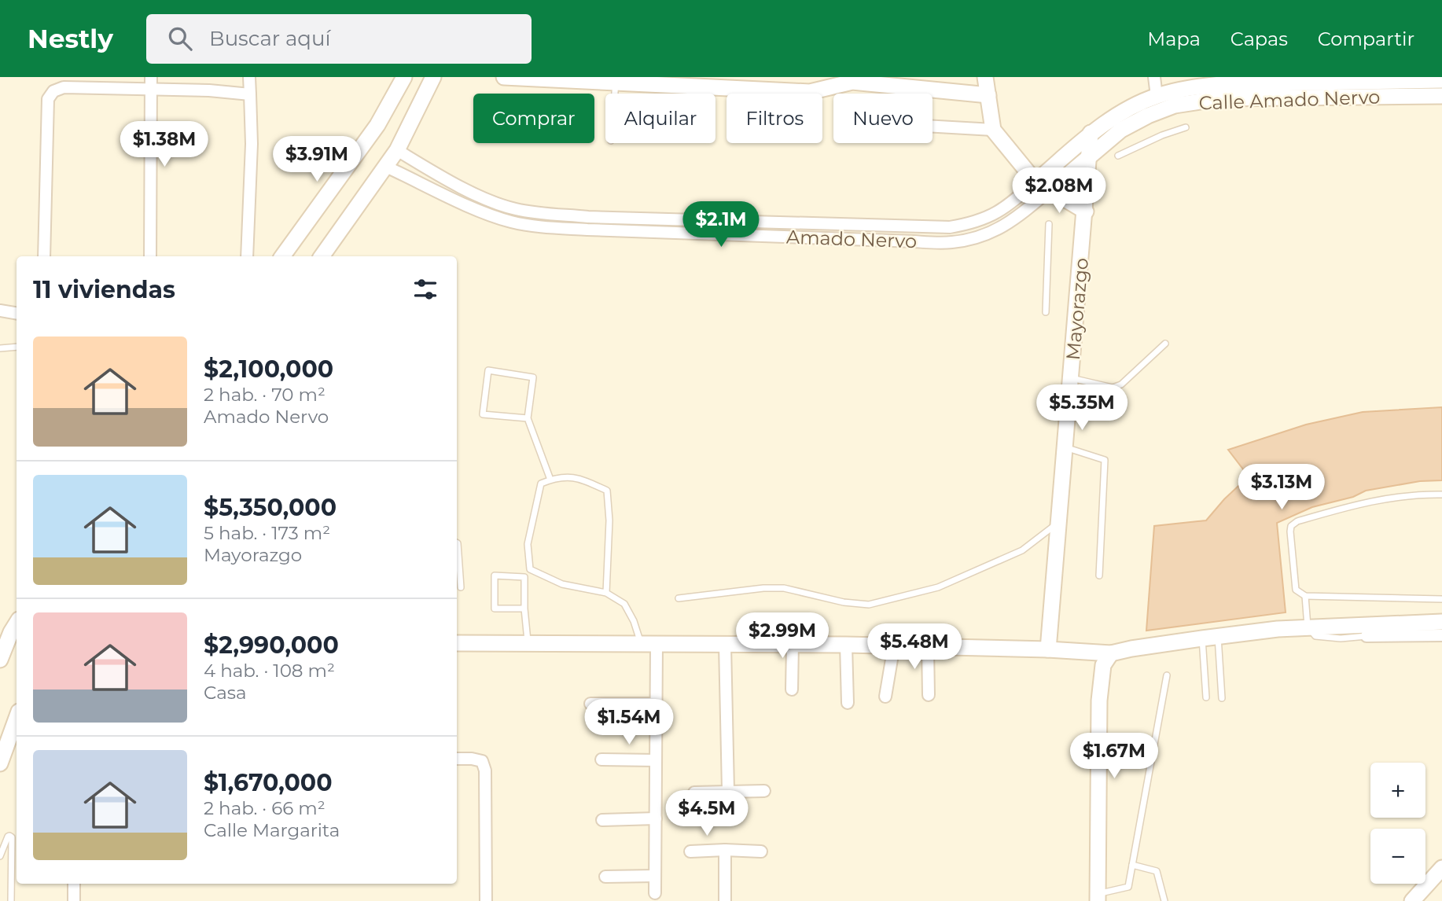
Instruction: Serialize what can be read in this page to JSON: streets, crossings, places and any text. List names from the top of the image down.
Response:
{
  "streets": {
    "main road": ["Calle Amado Nervo", "Mayorazgo"],
    "street": ["Amado Nervo"]
  },
  "crossings": [
    ["Calle Amado Nervo", "Amado Nervo"],
    ["Calle Amado Nervo", "Mayorazgo"]
  ],
  "page": {
    "header": "Nestly",
    "search": "Buscar aquí",
    "nav": ["Mapa", "Capas", "Compartir"],
    "chip": [
      "Comprar",
      "Alquilar",
      "Filtros",
      "Nuevo"
    ],
    "price": [
      "$1.38M",
      "$3.91M",
      "$2.08M",
      "$2.1M",
      "$5.35M",
      "$3.13M",
      "$2.99M",
      "$5.48M",
      "$1.54M",
      "$1.67M",
      "$4.5M"
    ],
    "heading": "11 viviendas",
    "list": [
      {
        "name": "$2,100,000",
        "note": "2 hab. · 70 m² · Amado Nervo"
      },
      {
        "name": "$5,350,000",
        "note": "5 hab. · 173 m² · Mayorazgo"
      },
      {
        "name": "$2,990,000",
        "note": "4 hab. · 108 m² · Casa"
      },
      {
        "name": "$1,670,000",
        "note": "2 hab. · 66 m² · Calle Margarita"
      }
    ],
    "map_buttons": ["+", "−"]
  }
}
